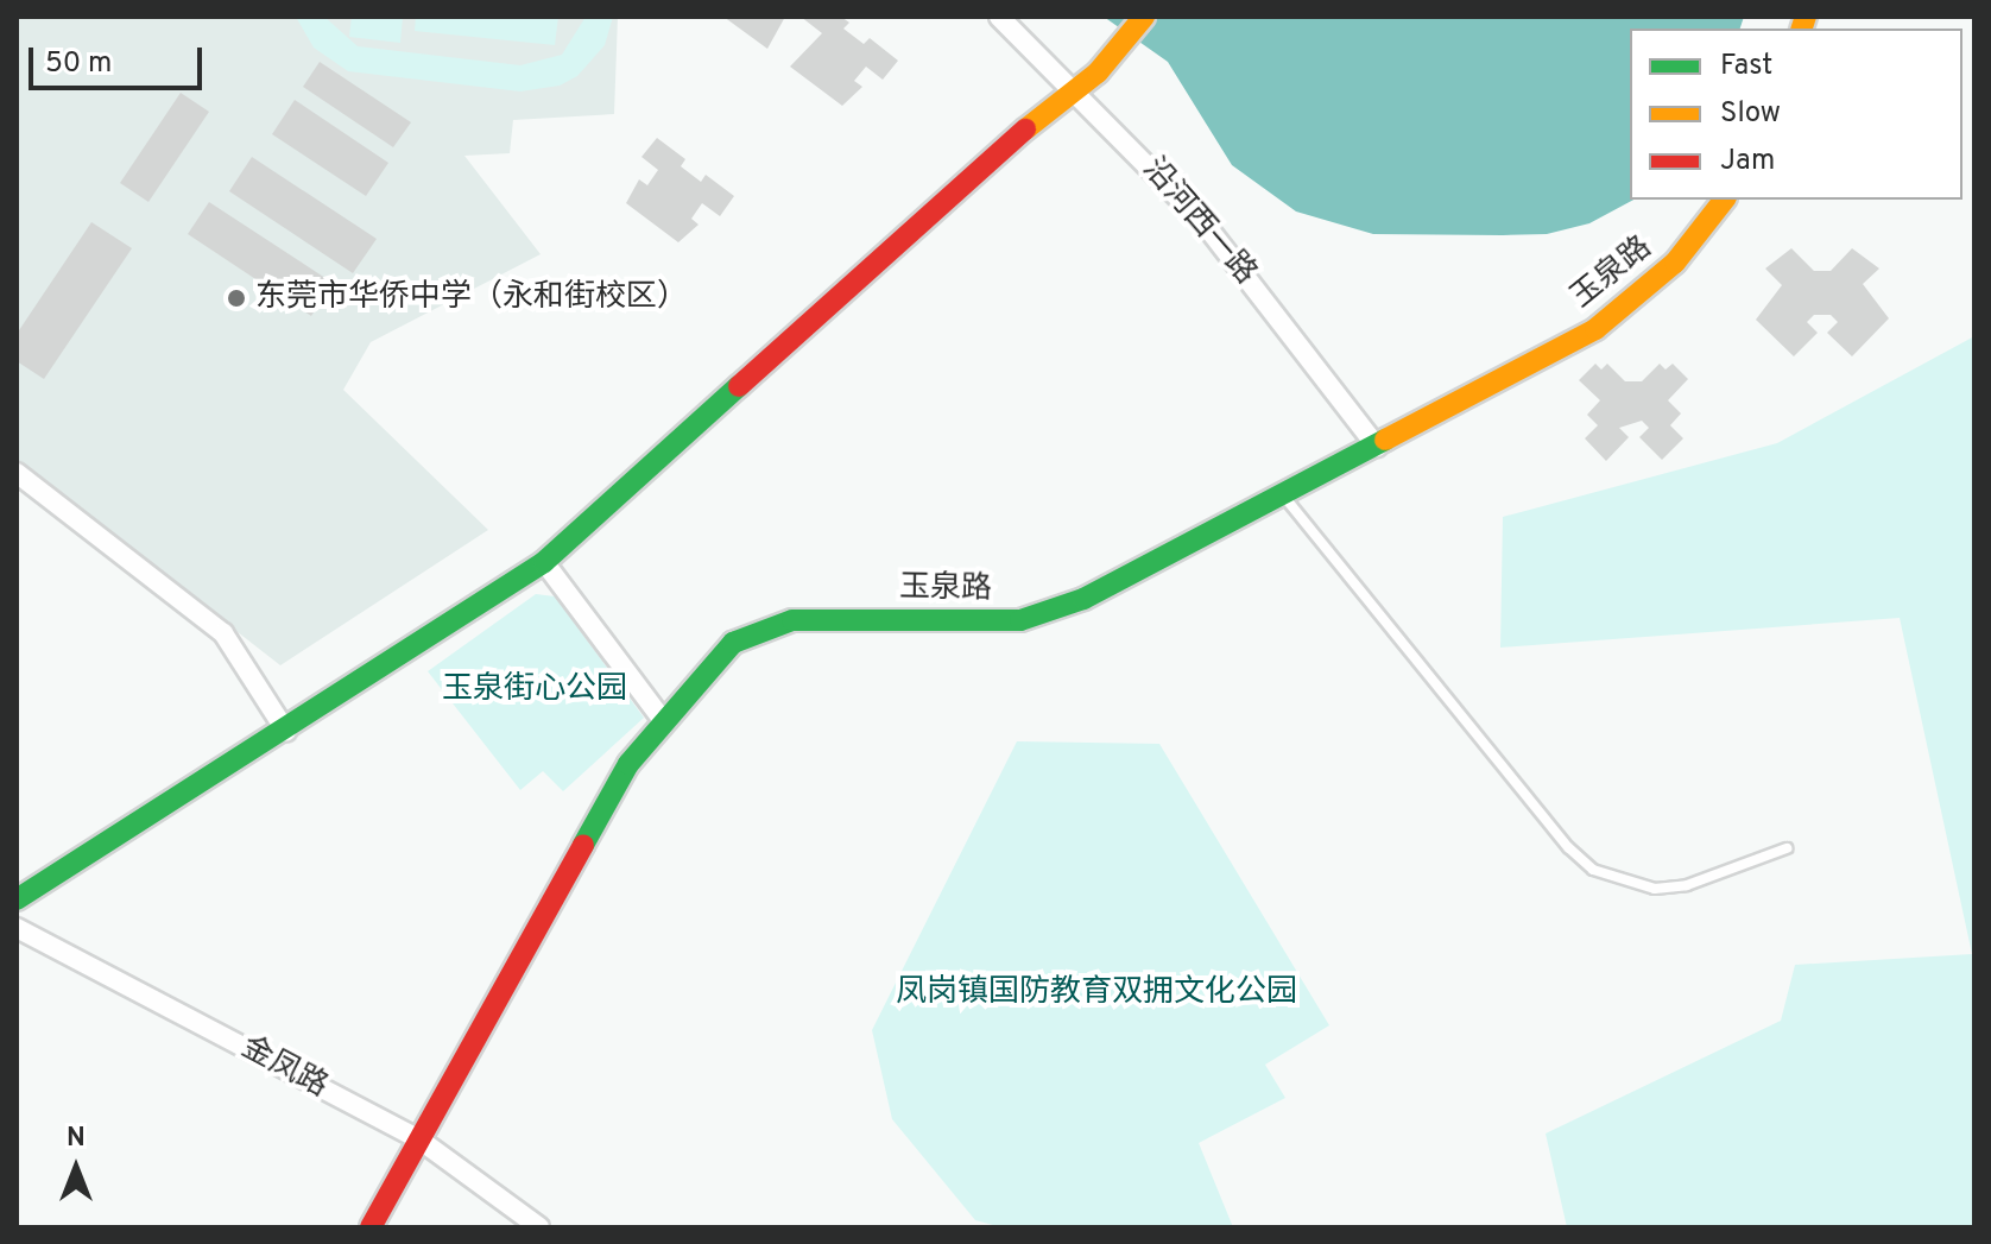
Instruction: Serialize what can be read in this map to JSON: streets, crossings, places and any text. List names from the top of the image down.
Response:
{
  "streets": {
    "street": ["沿河西一路", "玉泉路", "金凤路"]
  },
  "crossings": [
    ["沿河西一路", "玉泉路"],
    ["玉泉路", "金凤路"]
  ],
  "parks": ["玉泉街心公园", "凤岗镇国防教育双拥文化公园"],
  "places": ["东莞市华侨中学（永和街校区）"],
  "legend": ["Fast", "Slow", "Jam"],
  "scale_bar": "50 m",
  "north": "top"
}
